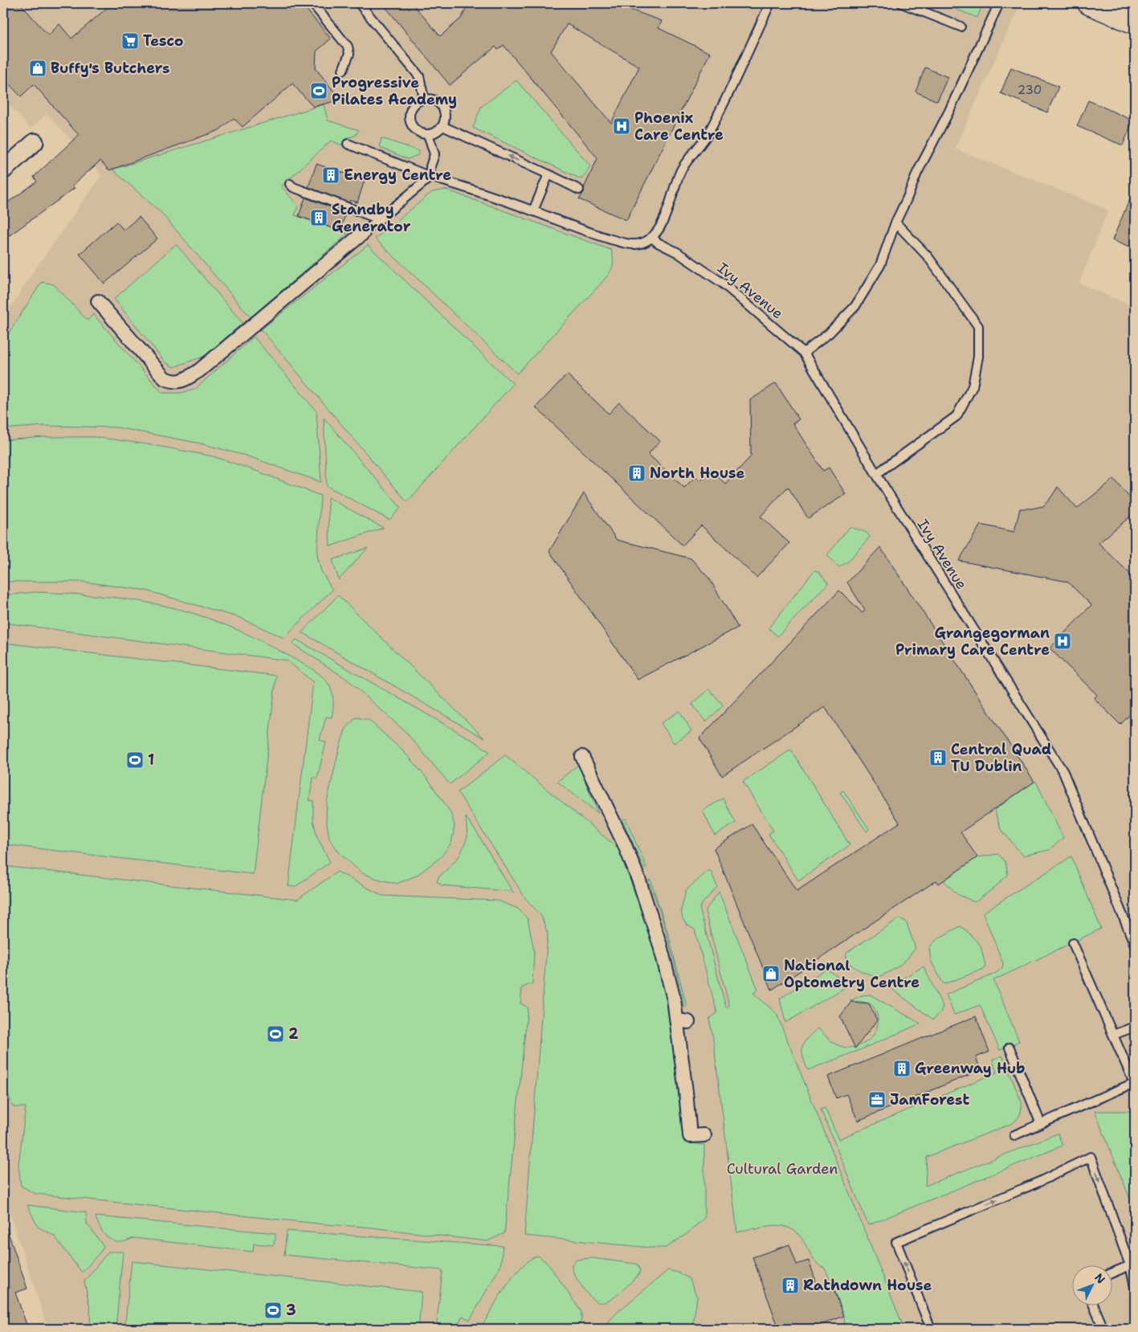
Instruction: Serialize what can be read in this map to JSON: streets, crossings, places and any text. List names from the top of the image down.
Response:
{
  "streets": {
    "lane": ["Ivy Avenue"]
  },
  "parks": ["Cultural Garden"],
  "places": {
    "supermarket": ["Tesco"],
    "shop": ["Buffy's Butchers", "National Optometry Centre"],
    "sports": [
      "Progressive Pilates Academy",
      "1",
      "2",
      "3"
    ],
    "hospital": ["Phoenix Care Centre", "Grangegorman Primary Care Centre"],
    "building": [
      "Energy Centre",
      "Standby Generator",
      "North House",
      "Central Quad TU Dublin",
      "Greenway Hub",
      "Rathdown House"
    ],
    "office": ["JamForest"]
  },
  "house_numbers": ["230"],
  "north": "top right"
}
